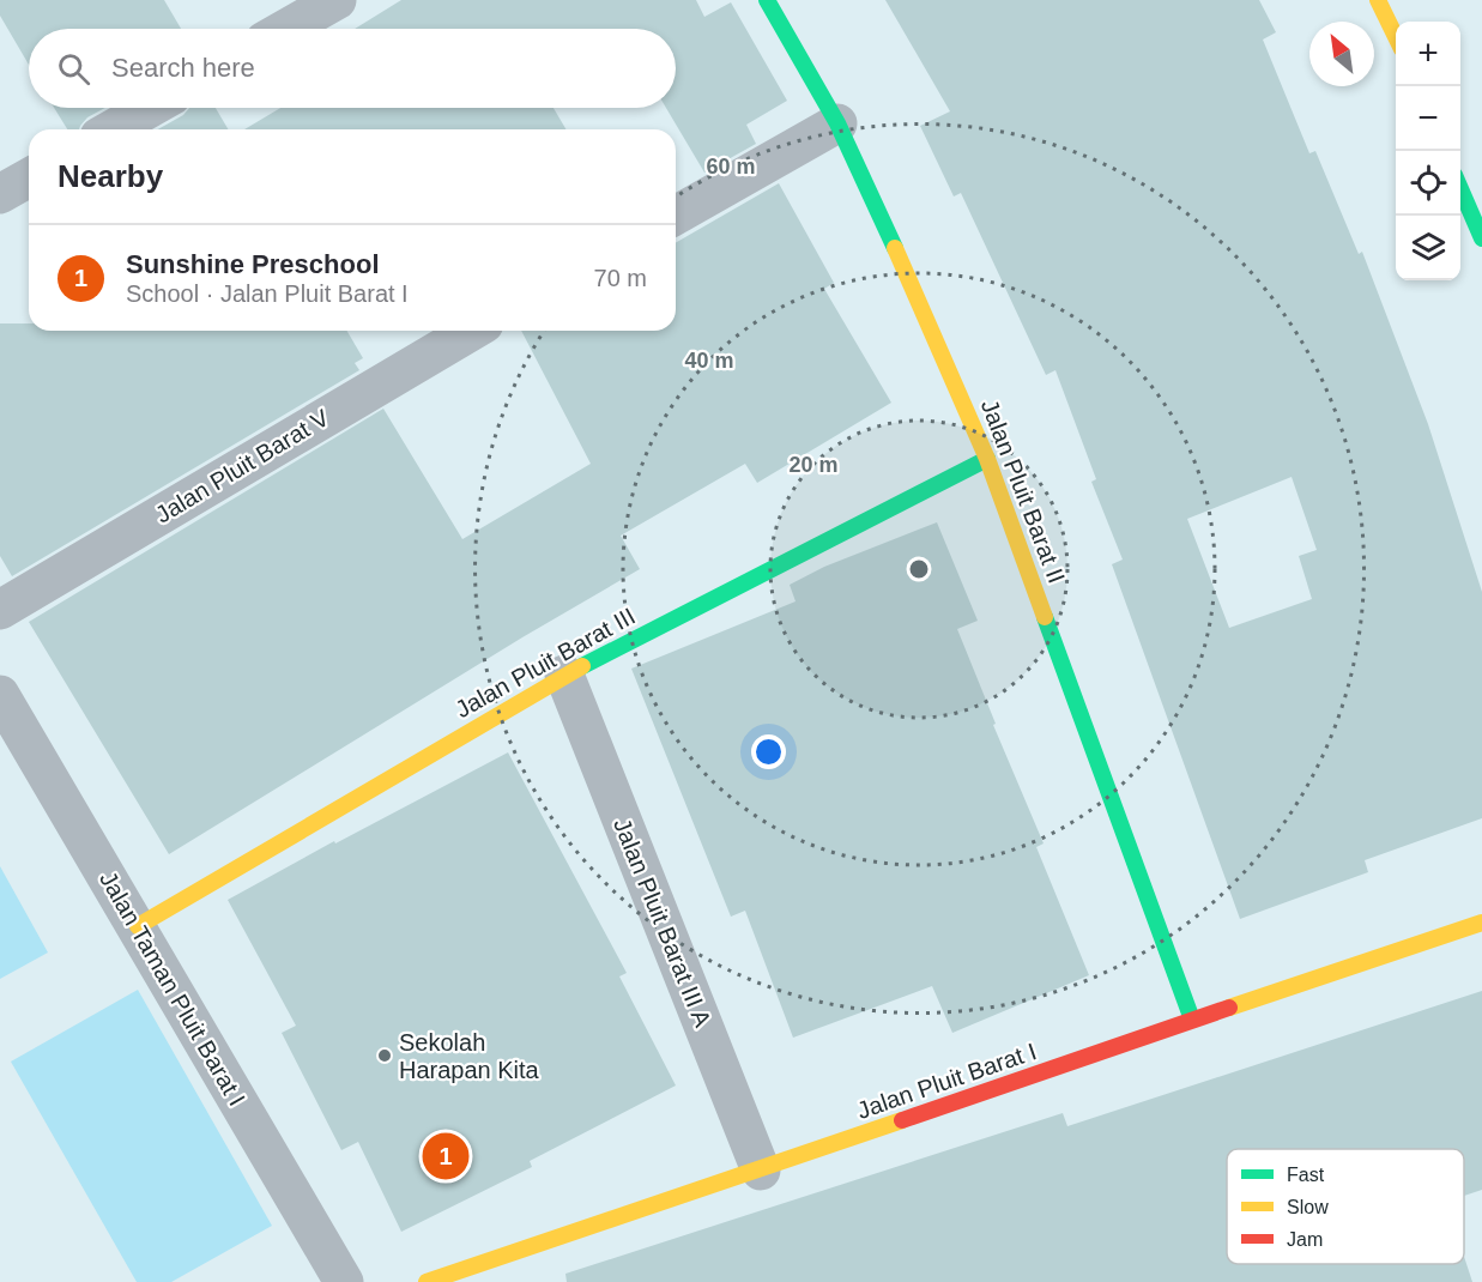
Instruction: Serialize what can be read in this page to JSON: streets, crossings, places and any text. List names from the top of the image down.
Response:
{
  "streets": {
    "street": [
      "Jalan Pluit Barat V",
      "Jalan Pluit Barat II",
      "Jalan Pluit Barat III",
      "Jalan Pluit Barat III A",
      "Jalan Taman Pluit Barat I",
      "Jalan Pluit Barat I"
    ]
  },
  "crossings": [
    ["Jalan Pluit Barat II", "Jalan Pluit Barat III"],
    ["Jalan Pluit Barat II", "Jalan Pluit Barat I"],
    ["Jalan Pluit Barat III", "Jalan Pluit Barat III A"],
    ["Jalan Pluit Barat III", "Jalan Taman Pluit Barat I"],
    ["Jalan Pluit Barat III A", "Jalan Pluit Barat I"]
  ],
  "places": ["Sekolah Harapan Kita"],
  "legend": ["Fast", "Slow", "Jam"],
  "north": "top left",
  "page": {
    "map_buttons": ["+", "−"],
    "search": "Search here",
    "heading": "Nearby",
    "list": [
      {
        "mark": "1",
        "name": "Sunshine Preschool",
        "note": "School · Jalan Pluit Barat I",
        "value": "70 m"
      }
    ],
    "pins": "1"
  },
  "rings": ["60 m", "40 m", "20 m"]
}
